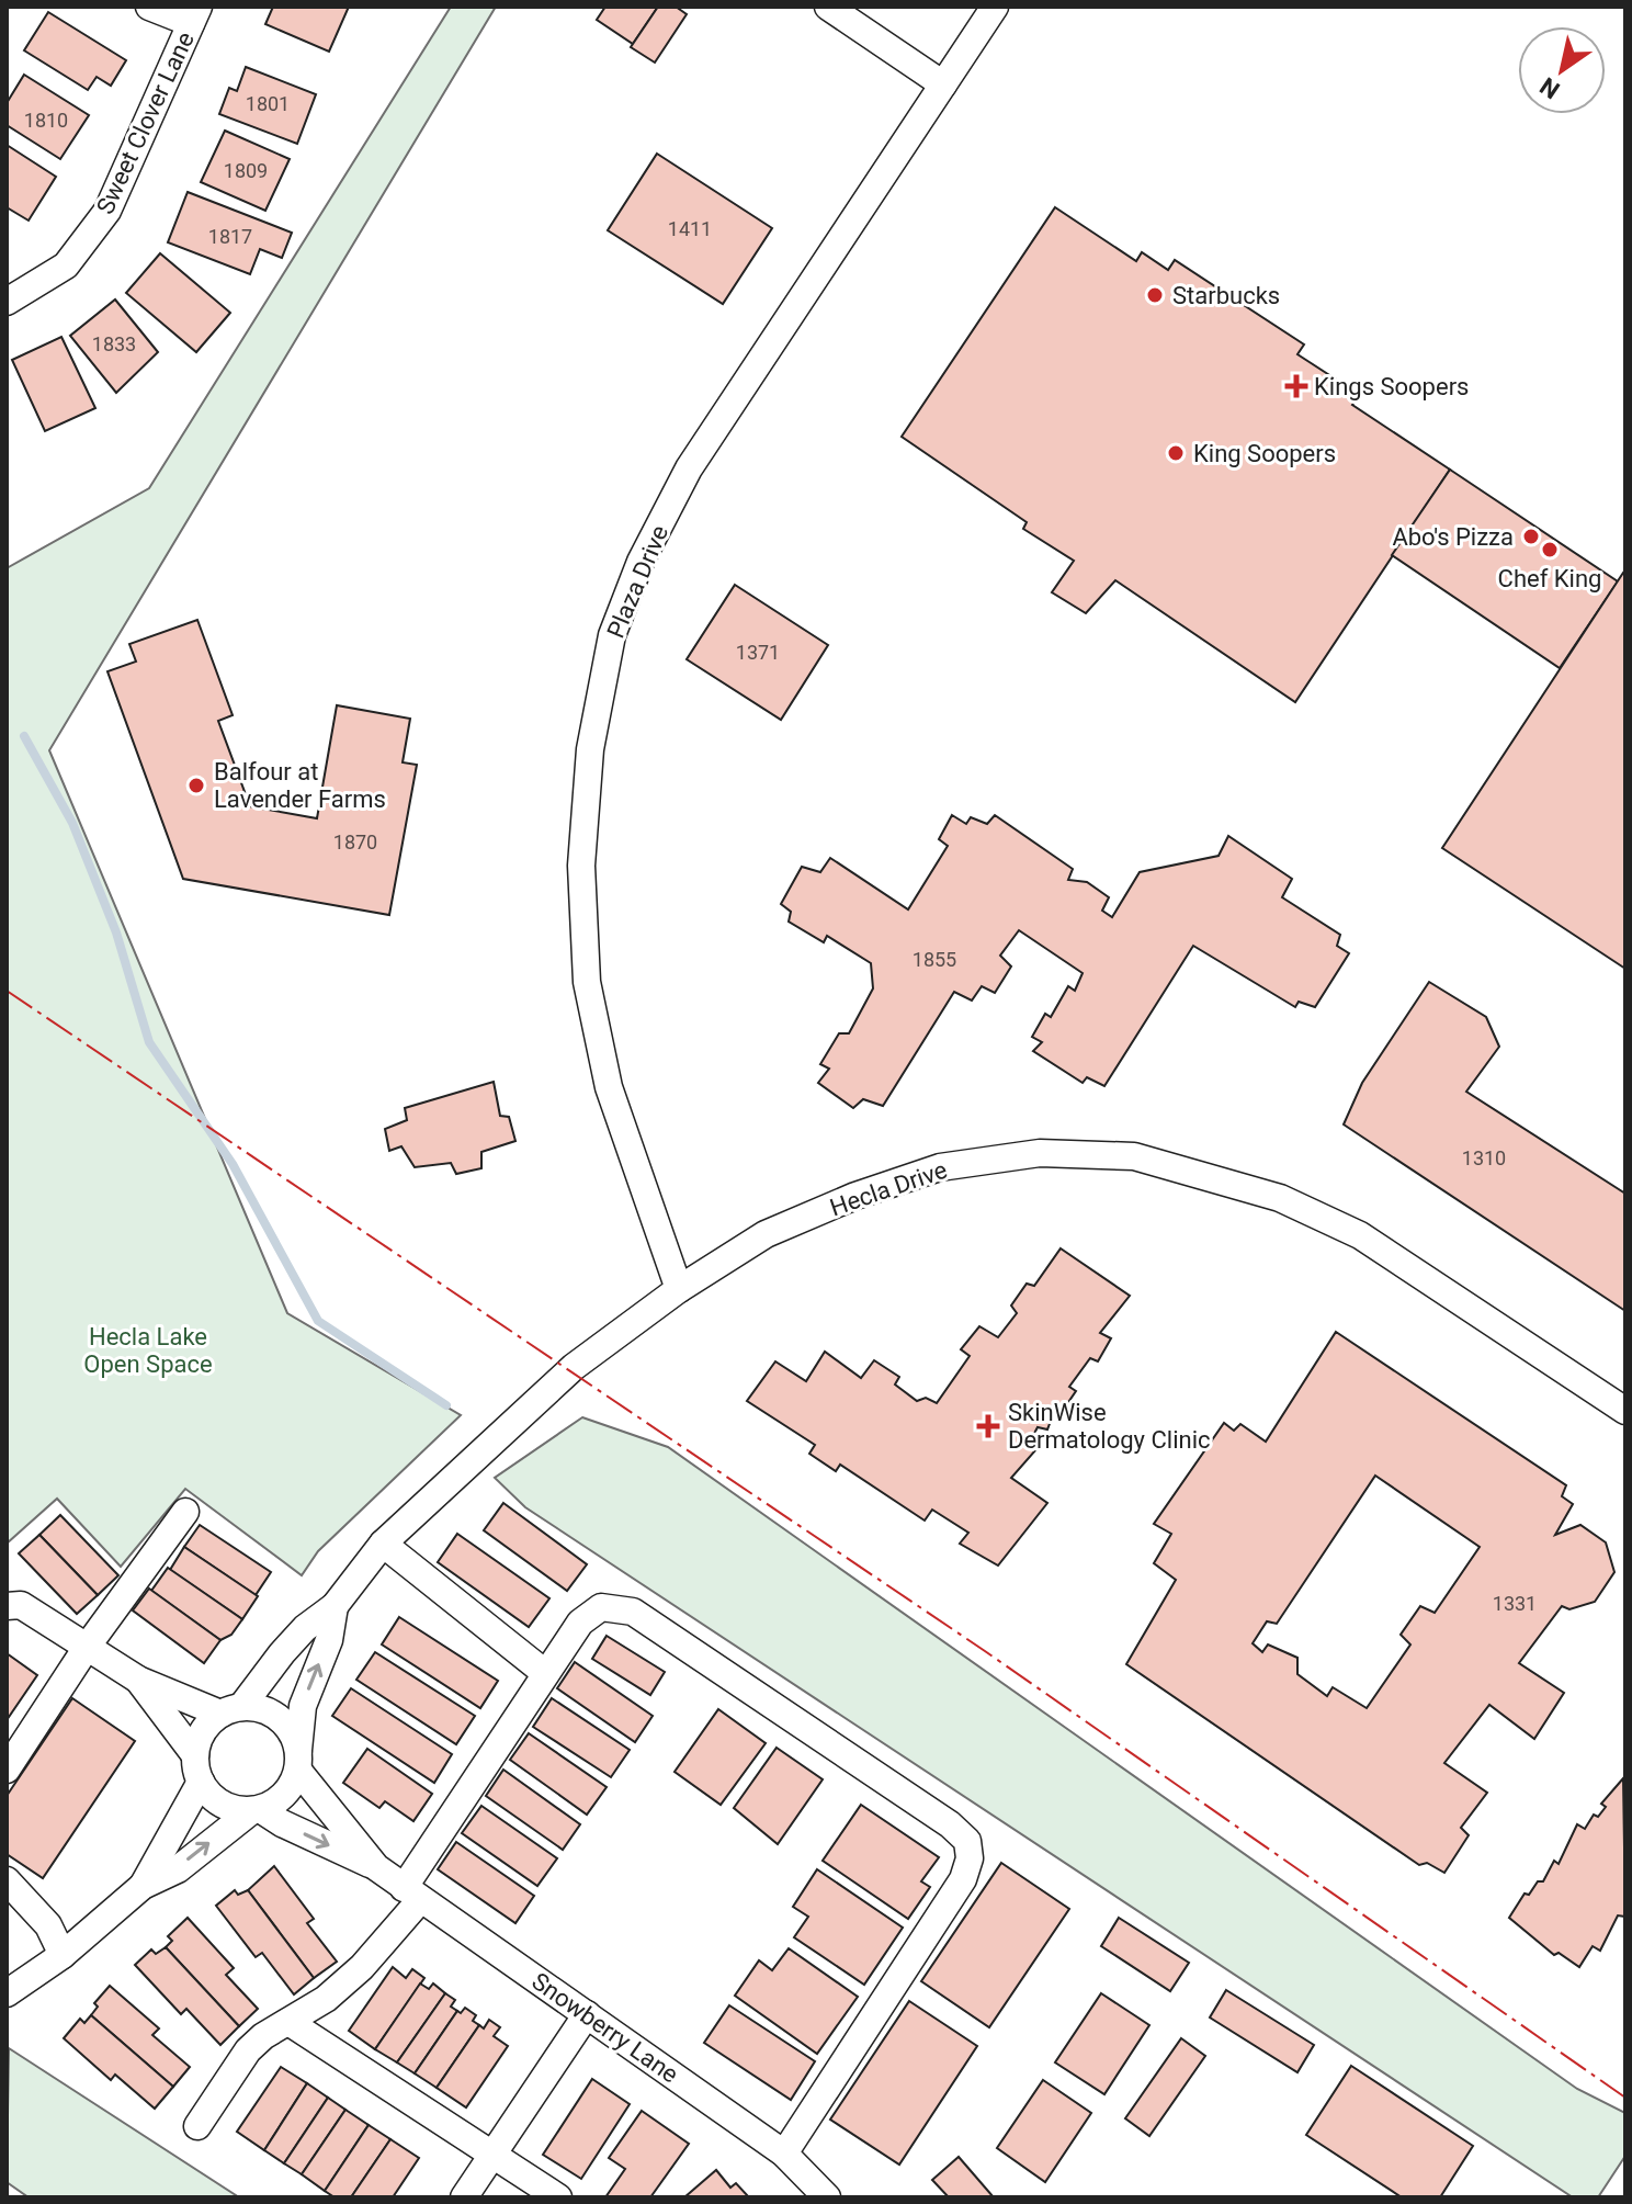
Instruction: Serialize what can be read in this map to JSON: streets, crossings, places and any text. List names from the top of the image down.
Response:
{
  "streets": {
    "street": [
      "Sweet Clover Lane",
      "Plaza Drive",
      "Hecla Drive",
      "Snowberry Lane"
    ]
  },
  "crossings": [
    ["Plaza Drive", "Hecla Drive"],
    ["Hecla Drive", "Snowberry Lane"]
  ],
  "parks": ["Hecla Lake Open Space"],
  "places": {
    "other": [
      "Starbucks",
      "King Soopers",
      "Abo's Pizza",
      "Chef King",
      "Balfour at Lavender Farms"
    ],
    "health": ["Kings Soopers", "SkinWise Dermatology Clinic"]
  },
  "house_numbers": [
    "1801",
    "1810",
    "1809",
    "1411",
    "1817",
    "1833",
    "1371",
    "1870",
    "1855",
    "1310",
    "1331"
  ],
  "north": "bottom left"
}
